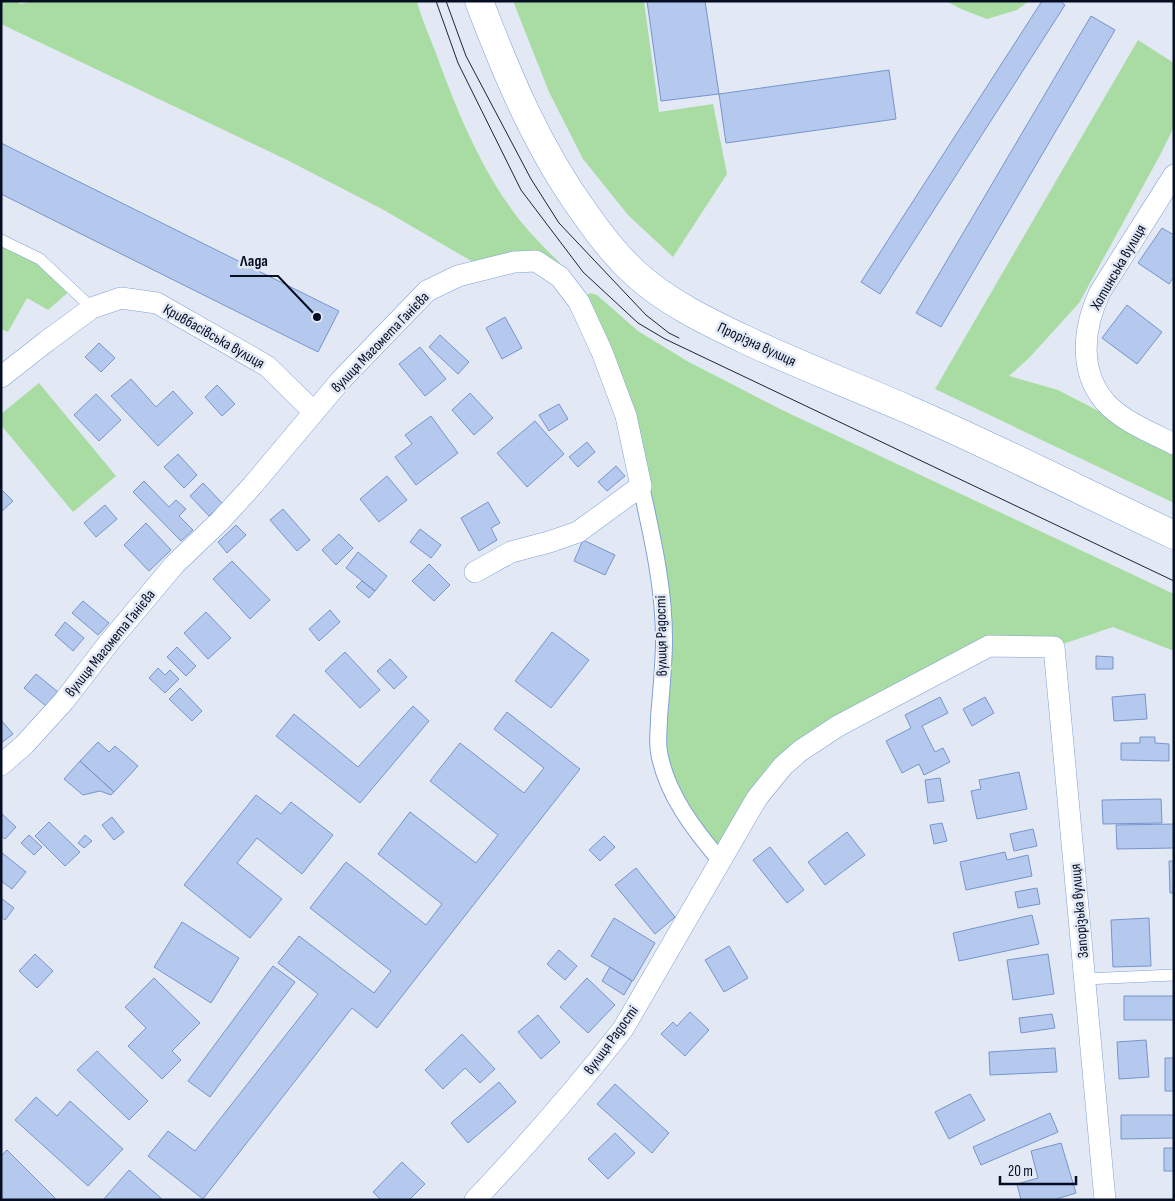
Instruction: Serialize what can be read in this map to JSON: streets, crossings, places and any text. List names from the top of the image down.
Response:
{
  "streets": {
    "main road": ["Прорізна вулиця"],
    "street": [
      "Хотинська вулиця",
      "Кривбасівська вулиця",
      "вулиця Магомета Ганієва",
      "вулиця Радості",
      "Запорізька вулиця"
    ]
  },
  "crossings": [
    ["Кривбасівська вулиця", "вулиця Магомета Ганієва"],
    ["вулиця Магомета Ганієва", "вулиця Радості"],
    ["вулиця Радості", "Запорізька вулиця"]
  ],
  "places": ["Лада"],
  "scale_bar": "20 m"
}
